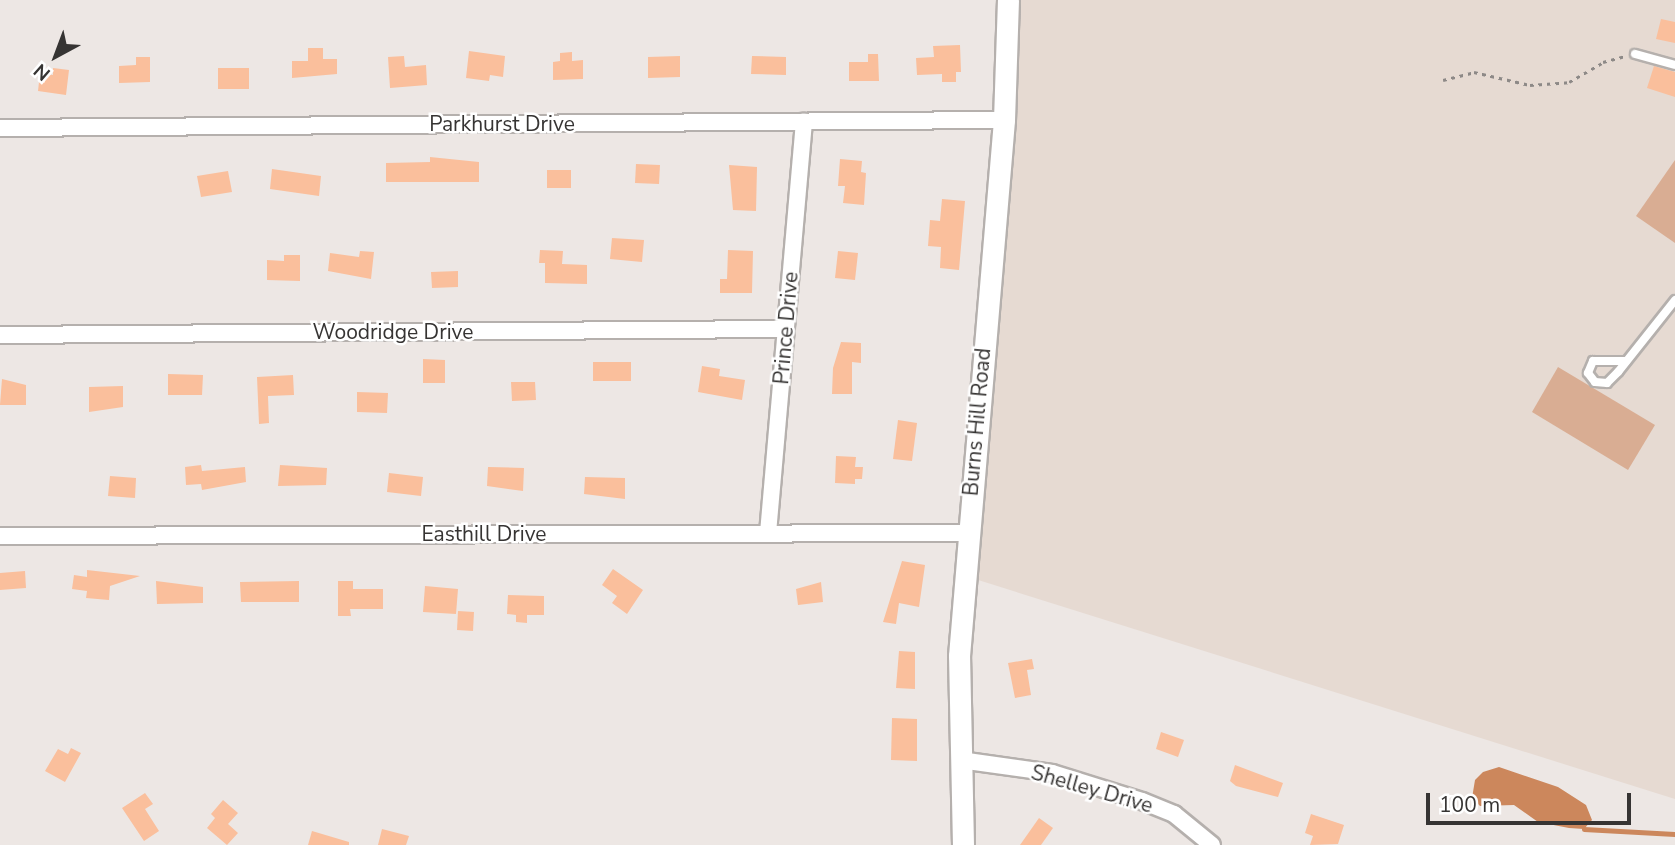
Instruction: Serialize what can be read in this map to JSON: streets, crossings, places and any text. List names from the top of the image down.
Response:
{
  "streets": {
    "street": [
      "Parkhurst Drive",
      "Prince Drive",
      "Woodridge Drive",
      "Burns Hill Road",
      "Easthill Drive",
      "Shelley Drive"
    ]
  },
  "crossings": [
    ["Parkhurst Drive", "Prince Drive"],
    ["Parkhurst Drive", "Burns Hill Road"],
    ["Prince Drive", "Woodridge Drive"],
    ["Prince Drive", "Easthill Drive"],
    ["Burns Hill Road", "Easthill Drive"],
    ["Burns Hill Road", "Shelley Drive"]
  ],
  "scale_bar": "100 m",
  "north": "bottom left"
}
